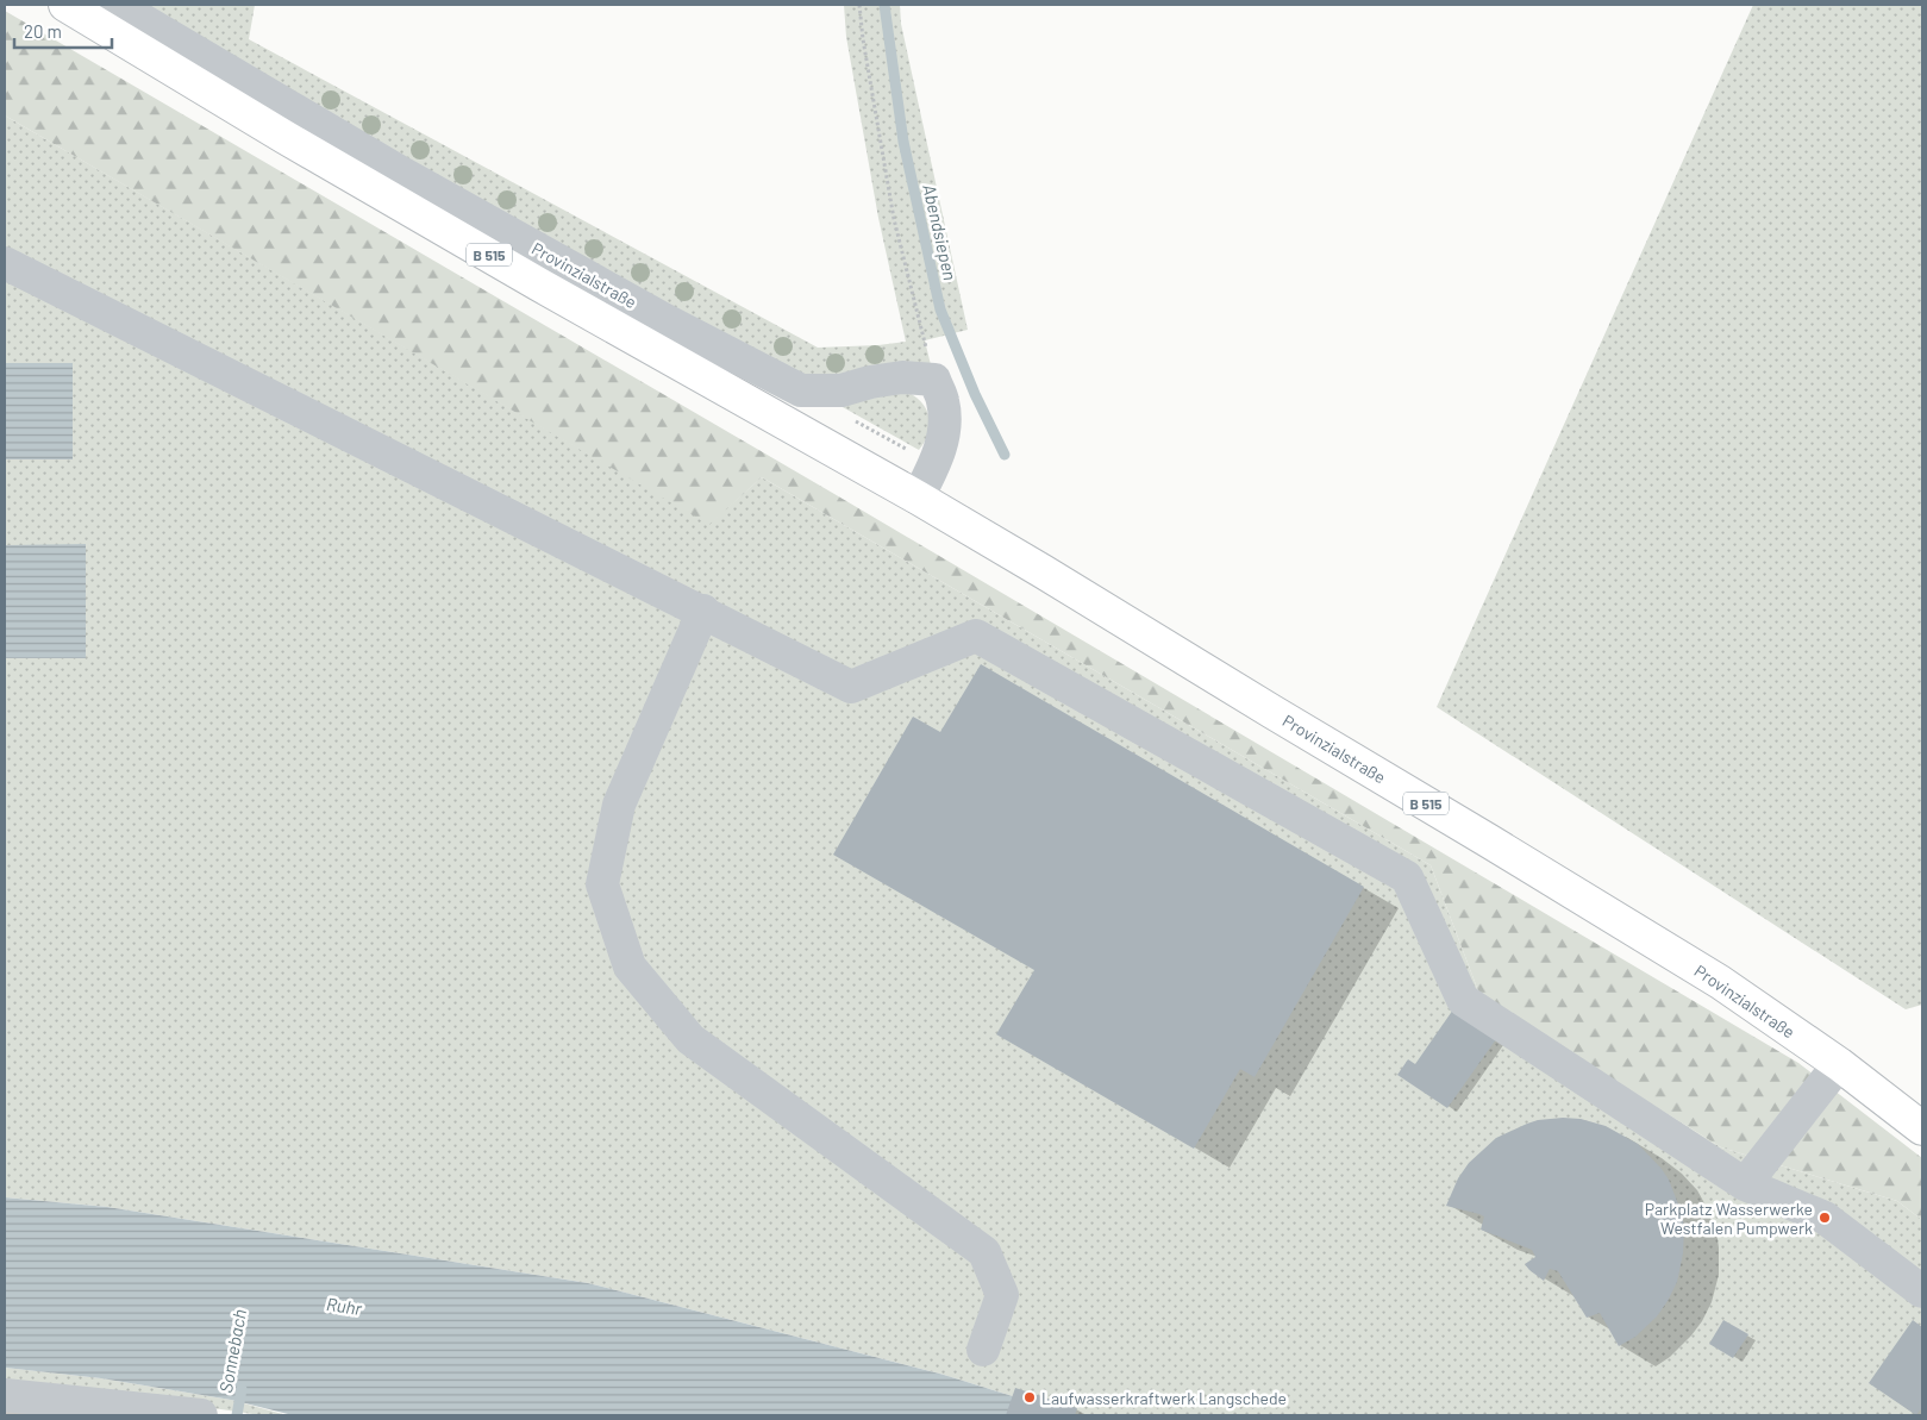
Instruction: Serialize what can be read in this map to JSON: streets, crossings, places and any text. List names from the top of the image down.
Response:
{
  "streets": {
    "main road": ["B 515", "Provinzialstraße"]
  },
  "water": ["Abendsiepen", "Ruhr", "Sonnebach"],
  "places": ["Parkplatz Wasserwerke Westfalen Pumpwerk", "Laufwasserkraftwerk Langschede"],
  "scale_bar": "20 m"
}
